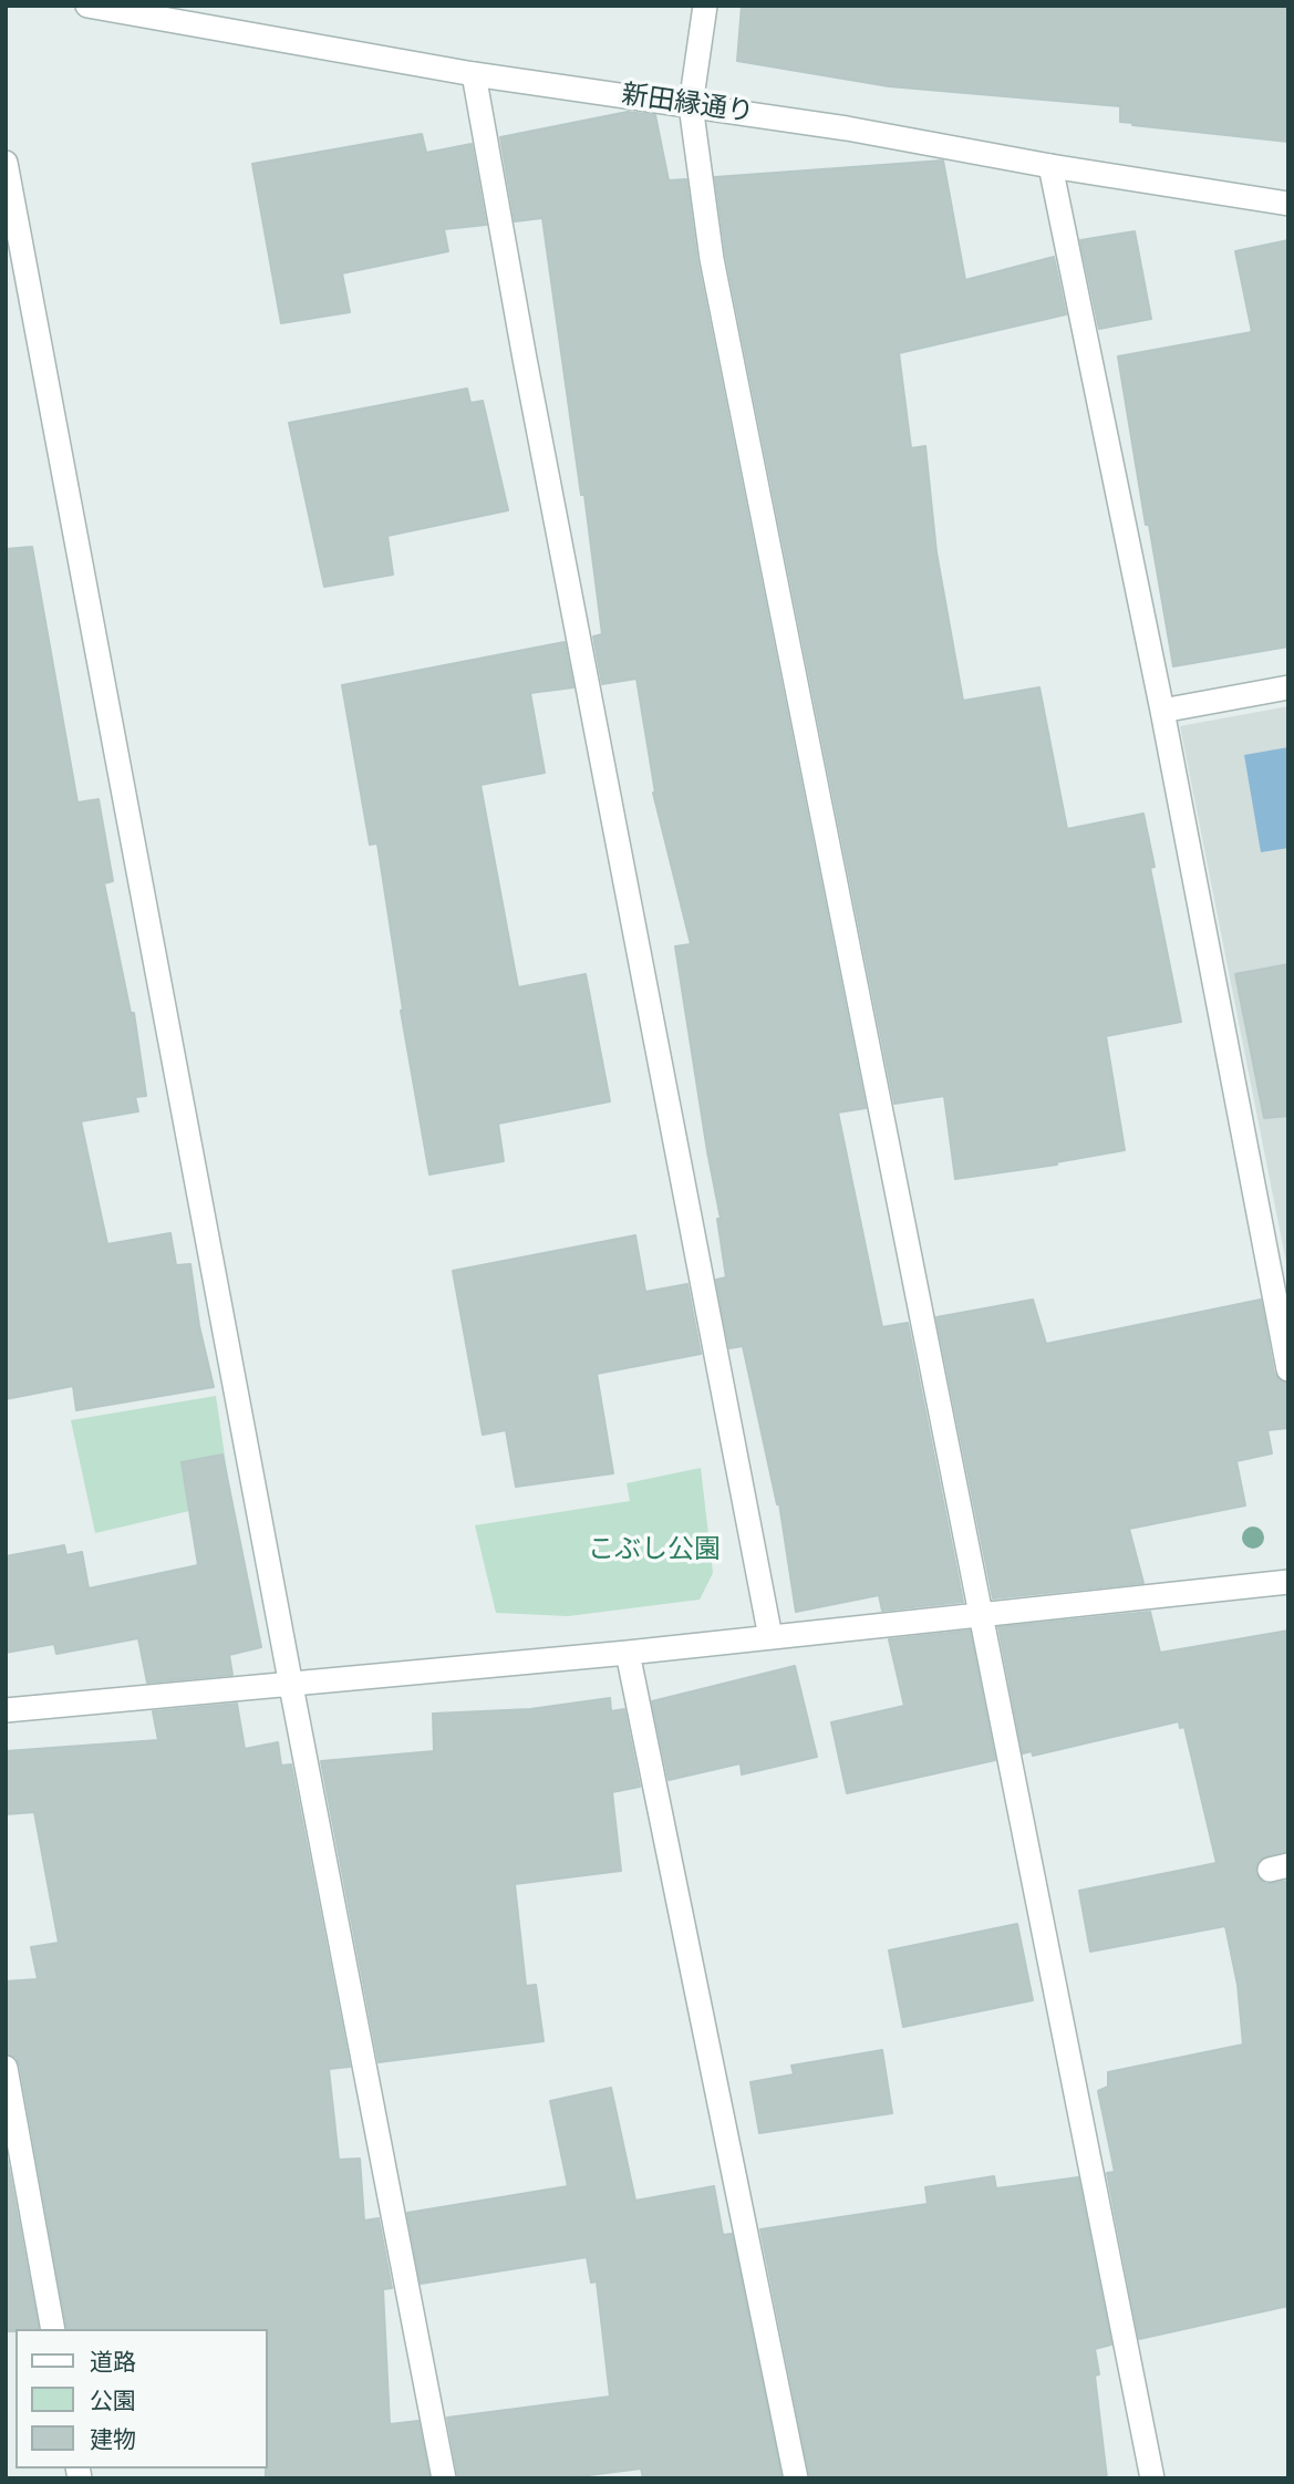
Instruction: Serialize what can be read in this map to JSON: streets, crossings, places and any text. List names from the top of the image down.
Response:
{
  "streets": {
    "street": ["新田縁通り"]
  },
  "parks": ["こぶし公園"],
  "legend": ["道路", "公園", "建物"]
}
